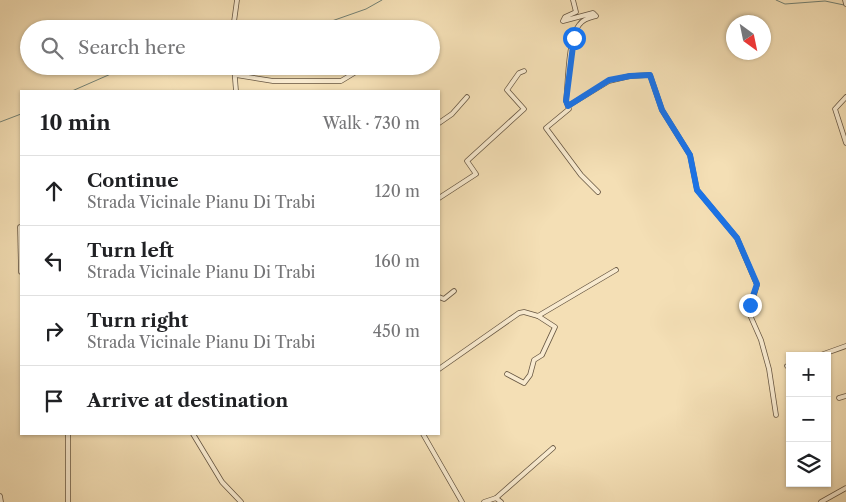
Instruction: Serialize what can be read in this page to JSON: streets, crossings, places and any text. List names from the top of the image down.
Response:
{
  "north": "bottom right",
  "page": {
    "search": "Search here",
    "heading": ["10 min", "Walk · 730 m"],
    "list": [
      ["Continue", "Strada Vicinale Pianu Di Trabi", "120 m"],
      ["Turn left", "Strada Vicinale Pianu Di Trabi", "160 m"],
      ["Turn right", "Strada Vicinale Pianu Di Trabi", "450 m"],
      "Arrive at destination"
    ],
    "map_buttons": ["+", "−"]
  }
}
